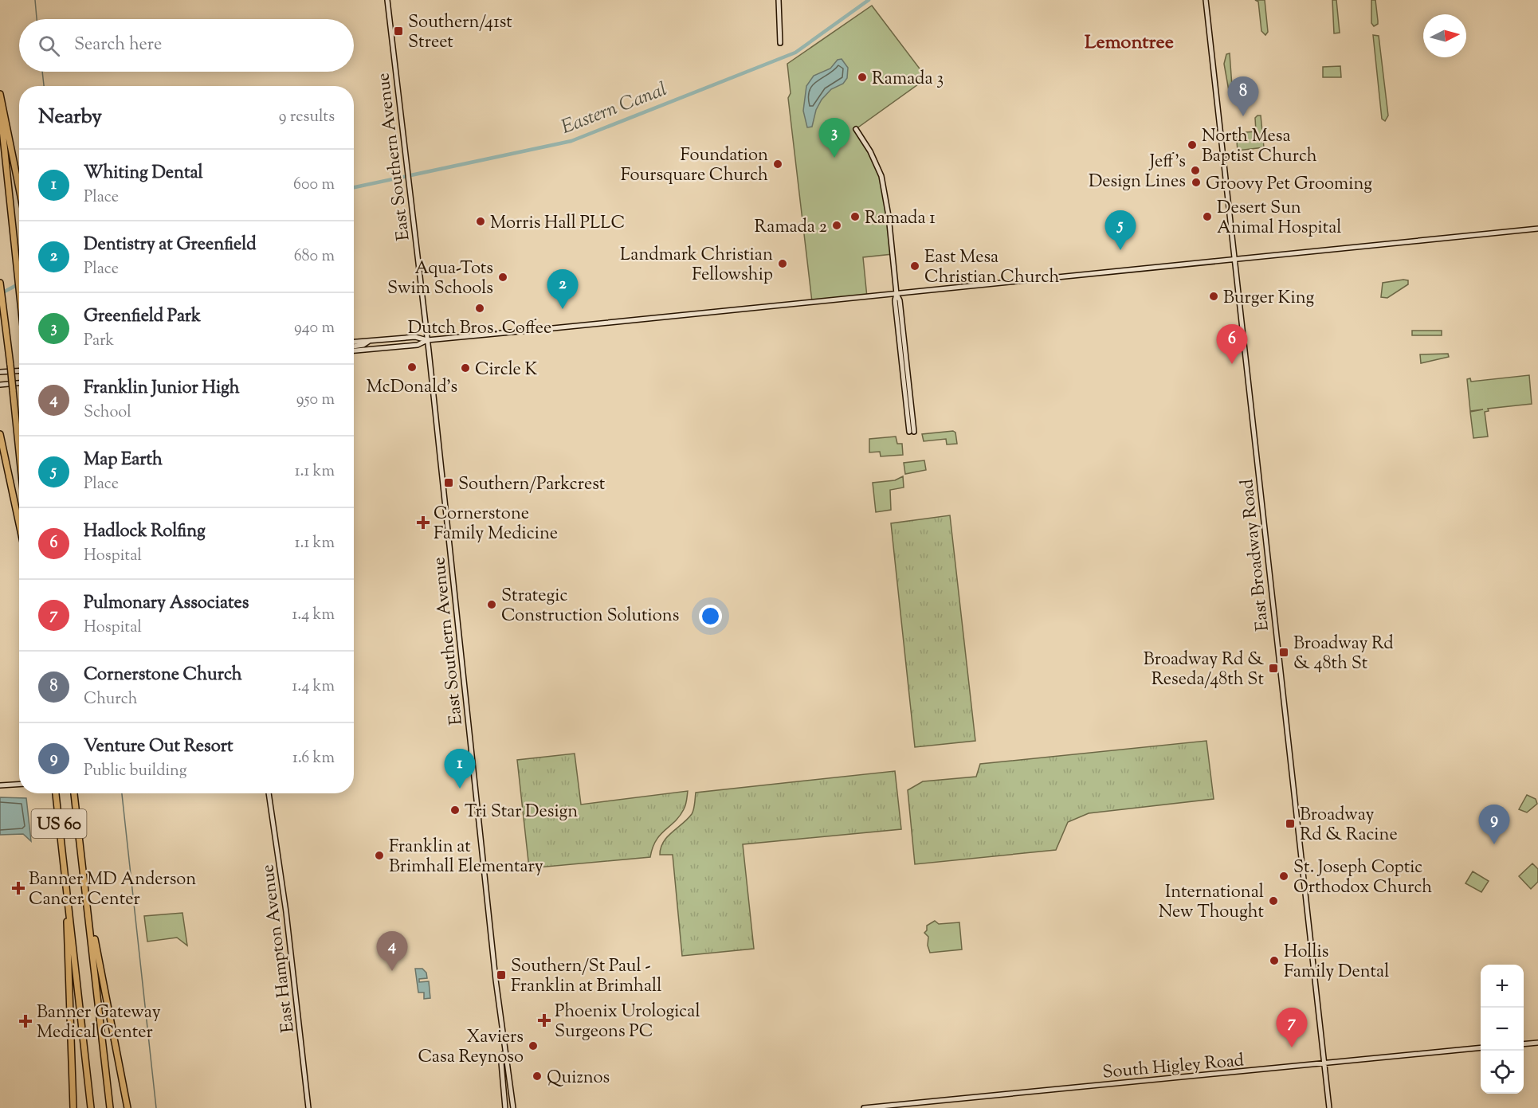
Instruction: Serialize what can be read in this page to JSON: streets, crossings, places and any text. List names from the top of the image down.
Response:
{
  "streets": {
    "highway": ["US 60"],
    "main road": [
      "East Southern Avenue",
      "East Broadway Road",
      "East Hampton Avenue",
      "South Higley Road"
    ]
  },
  "crossings": [
    ["East Broadway Road", "South Higley Road"]
  ],
  "districts": ["Lemontree"],
  "water": ["Eastern Canal"],
  "places": {
    "transit": [
      "Southern/41st Street",
      "Southern/Parkcrest",
      "Broadway Rd & 48th St",
      "Broadway Rd & Reseda/48th St",
      "Broadway Rd & Racine",
      "Southern/St Paul - Franklin at Brimhall"
    ],
    "other": [
      "Ramada 3",
      "North Mesa Baptist Church",
      "Foundation Foursquare Church",
      "Jeff's Design Lines",
      "Groovy Pet Grooming",
      "Ramada 1",
      "Desert Sun Animal Hospital",
      "Morris Hall PLLC",
      "Ramada 2",
      "Landmark Christian Fellowship",
      "East Mesa Christian Church",
      "Aqua-Tots Swim Schools",
      "Burger King",
      "Dutch Bros. Coffee",
      "McDonald's",
      "Circle K",
      "Strategic Construction Solutions",
      "Tri Star Design",
      "Franklin at Brimhall Elementary",
      "St. Joseph Coptic Orthodox Church",
      "International New Thought",
      "Hollis Family Dental",
      "Xaviers Casa Reynoso",
      "Quiznos"
    ],
    "health": [
      "Cornerstone Family Medicine",
      "Banner MD Anderson Cancer Center",
      "Phoenix Urological Surgeons PC",
      "Banner Gateway Medical Center"
    ]
  },
  "north": "right",
  "page": {
    "search": "Search here",
    "pins": [
      "8",
      "3",
      "5",
      "2",
      "6",
      "1",
      "9",
      "4",
      "7"
    ],
    "heading": ["Nearby", "9 results"],
    "list": [
      {
        "mark": "1",
        "name": "Whiting Dental",
        "note": "Place",
        "value": "600 m"
      },
      {
        "mark": "2",
        "name": "Dentistry at Greenfield",
        "note": "Place",
        "value": "680 m"
      },
      {
        "mark": "3",
        "name": "Greenfield Park",
        "note": "Park",
        "value": "940 m"
      },
      {
        "mark": "4",
        "name": "Franklin Junior High",
        "note": "School",
        "value": "950 m"
      },
      {
        "mark": "5",
        "name": "Map Earth",
        "note": "Place",
        "value": "1.1 km"
      },
      {
        "mark": "6",
        "name": "Hadlock Rolfing",
        "note": "Hospital",
        "value": "1.1 km"
      },
      {
        "mark": "7",
        "name": "Pulmonary Associates",
        "note": "Hospital",
        "value": "1.4 km"
      },
      {
        "mark": "8",
        "name": "Cornerstone Church",
        "note": "Church",
        "value": "1.4 km"
      },
      {
        "mark": "9",
        "name": "Venture Out Resort",
        "note": "Public building",
        "value": "1.6 km"
      }
    ],
    "map_buttons": ["+", "−"]
  }
}
